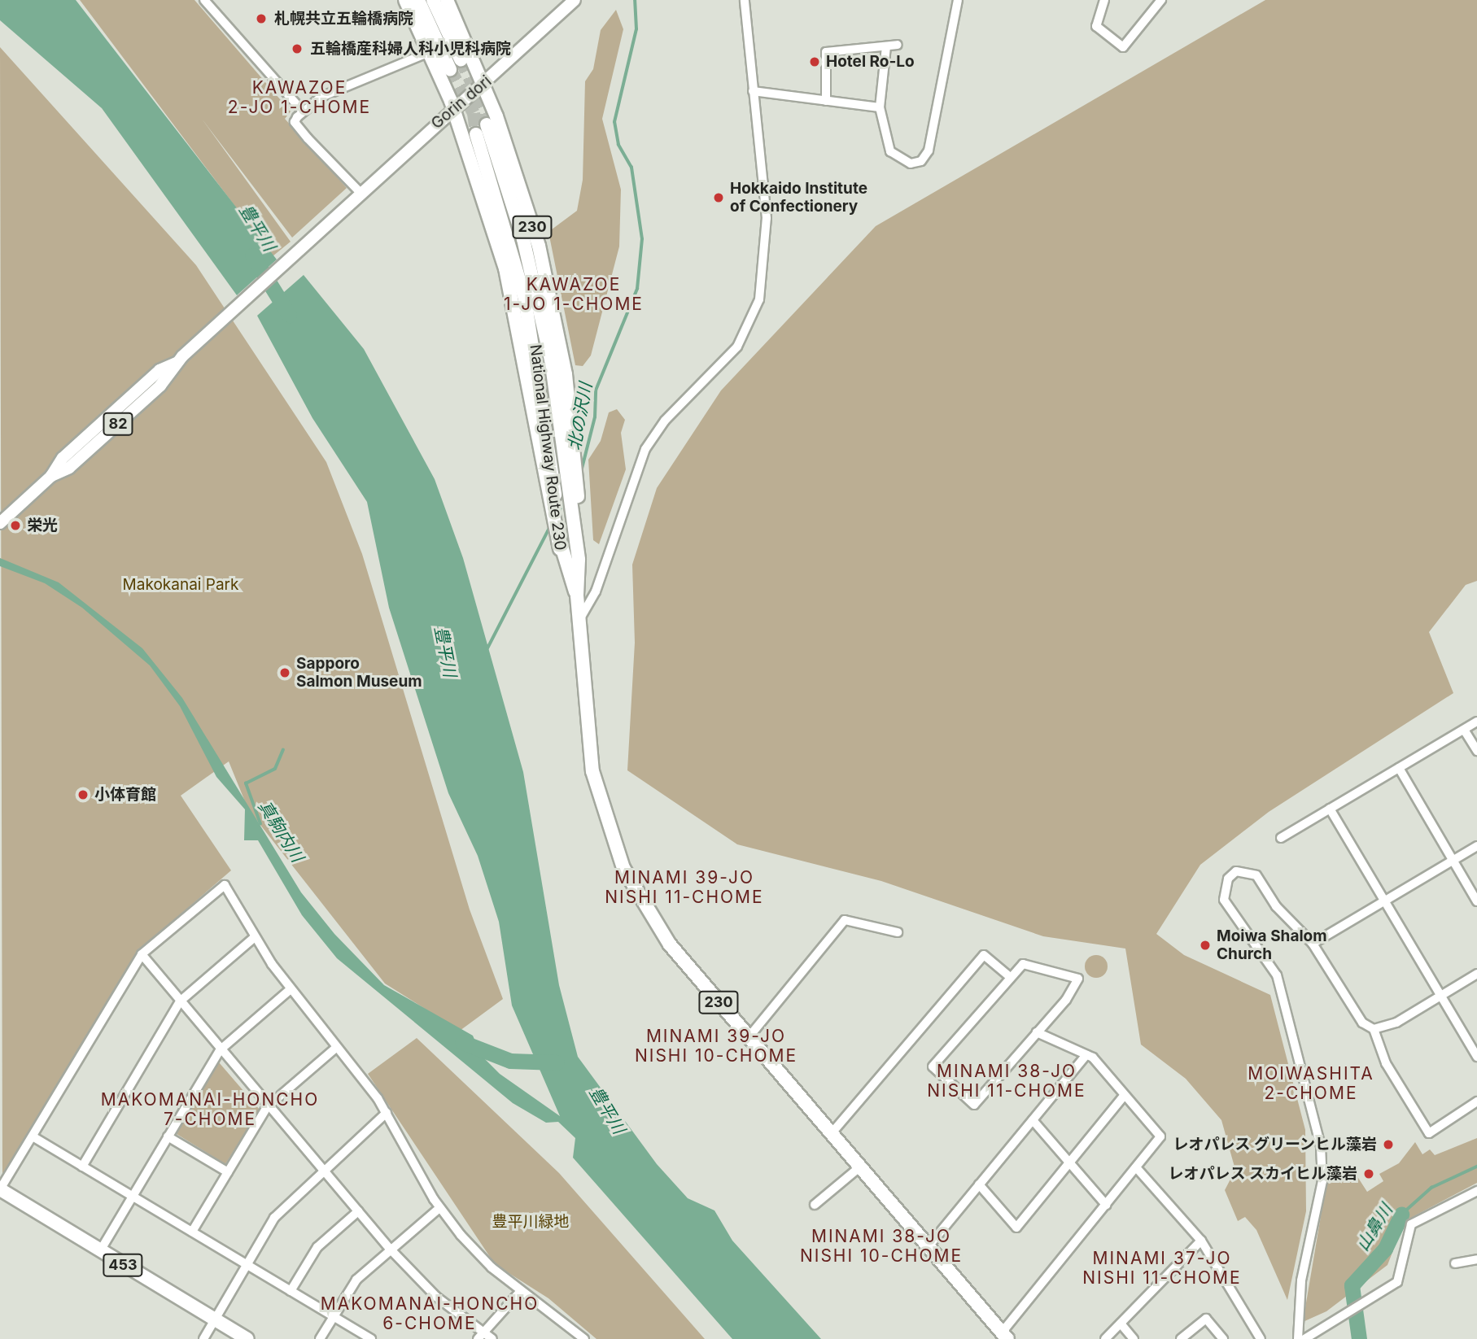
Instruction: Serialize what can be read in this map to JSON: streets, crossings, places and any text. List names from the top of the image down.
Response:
{
  "streets": {
    "highway": ["230", "National Highway Route 230", "453"],
    "main road": ["Gorin dori", "82"]
  },
  "crossings": [
    ["Gorin dori", "230"],
    ["230", "National Highway Route 230"]
  ],
  "districts": [
    "KAWAZOE 2-JO 1-CHOME",
    "KAWAZOE 1-JO 1-CHOME",
    "MINAMI 39-JO NISHI 11-CHOME",
    "MINAMI 39-JO NISHI 10-CHOME",
    "MINAMI 38-JO NISHI 11-CHOME",
    "MOIWASHITA 2-CHOME",
    "MAKOMANAI-HONCHO 7-CHOME",
    "MINAMI 38-JO NISHI 10-CHOME",
    "MINAMI 37-JO NISHI 11-CHOME",
    "MAKOMANAI-HONCHO 6-CHOME"
  ],
  "water": [
    "豊平川",
    "北の沢川",
    "真駒内川",
    "山鼻川"
  ],
  "parks": ["Makokanai Park", "豊平川緑地"],
  "places": [
    "札幌共立五輪橋病院",
    "五輪橋産科婦人科小児科病院",
    "Hotel Ro-Lo",
    "Hokkaido Institute of Confectionery",
    "栄光",
    "Sapporo Salmon Museum",
    "小体育館",
    "Moiwa Shalom Church",
    "レオパレス グリーンヒル藻岩",
    "レオパレス スカイヒル藻岩"
  ]
}
